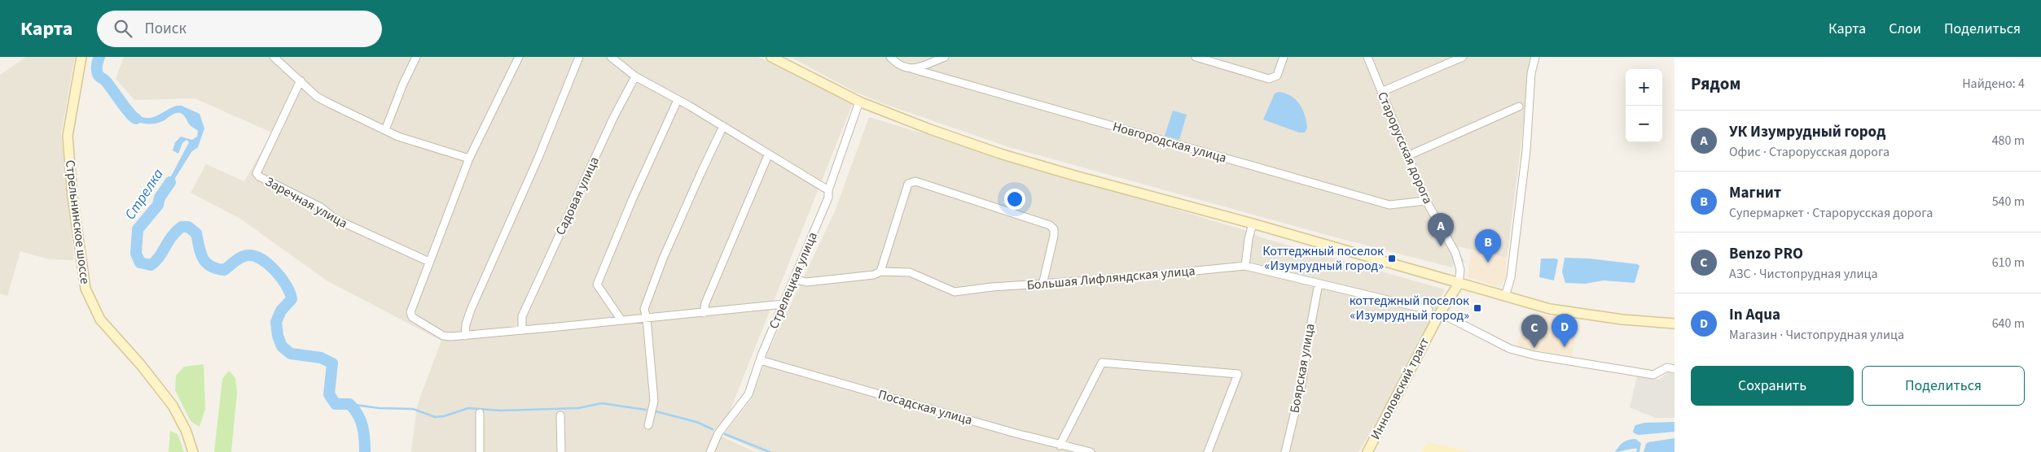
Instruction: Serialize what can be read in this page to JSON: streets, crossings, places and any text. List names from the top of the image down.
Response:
{
  "streets": {
    "main road": ["Стрельнинское шоссе", "Инноловский тракт"],
    "street": [
      "Новгородская улица",
      "Старорусская дорога",
      "Садовая улица",
      "Заречная улица",
      "Большая Лифляндская улица",
      "Стрелецкая улица",
      "Боярская улица",
      "Посадская улица"
    ]
  },
  "crossings": [
    ["Новгородская улица", "Старорусская дорога"],
    ["Старорусская дорога", "Инноловский тракт"],
    ["Большая Лифляндская улица", "Стрелецкая улица"],
    ["Большая Лифляндская улица", "Боярская улица"],
    ["Стрелецкая улица", "Посадская улица"]
  ],
  "water": ["Стрелка"],
  "places": {
    "transit": ["Коттеджный поселок «Изумрудный город»", "коттеджный поселок «Изумрудный город»"]
  },
  "page": {
    "header": "Карта",
    "search": "Поиск",
    "nav": ["Карта", "Слои", "Поделиться"],
    "heading": ["Рядом", "Найдено: 4"],
    "map_buttons": ["+", "−"],
    "list": [
      {
        "mark": "A",
        "name": "УК Изумрудный город",
        "note": "Офис · Старорусская дорога",
        "value": "480 m"
      },
      {
        "mark": "B",
        "name": "Магнит",
        "note": "Супермаркет · Старорусская дорога",
        "value": "540 m"
      },
      {
        "mark": "C",
        "name": "Benzo PRO",
        "note": "АЗС · Чистопрудная улица",
        "value": "610 m"
      },
      {
        "mark": "D",
        "name": "In Aqua",
        "note": "Магазин · Чистопрудная улица",
        "value": "640 m"
      }
    ],
    "pins": [
      "A",
      "B",
      "D",
      "C"
    ],
    "buttons": ["Сохранить", "Поделиться"]
  }
}
